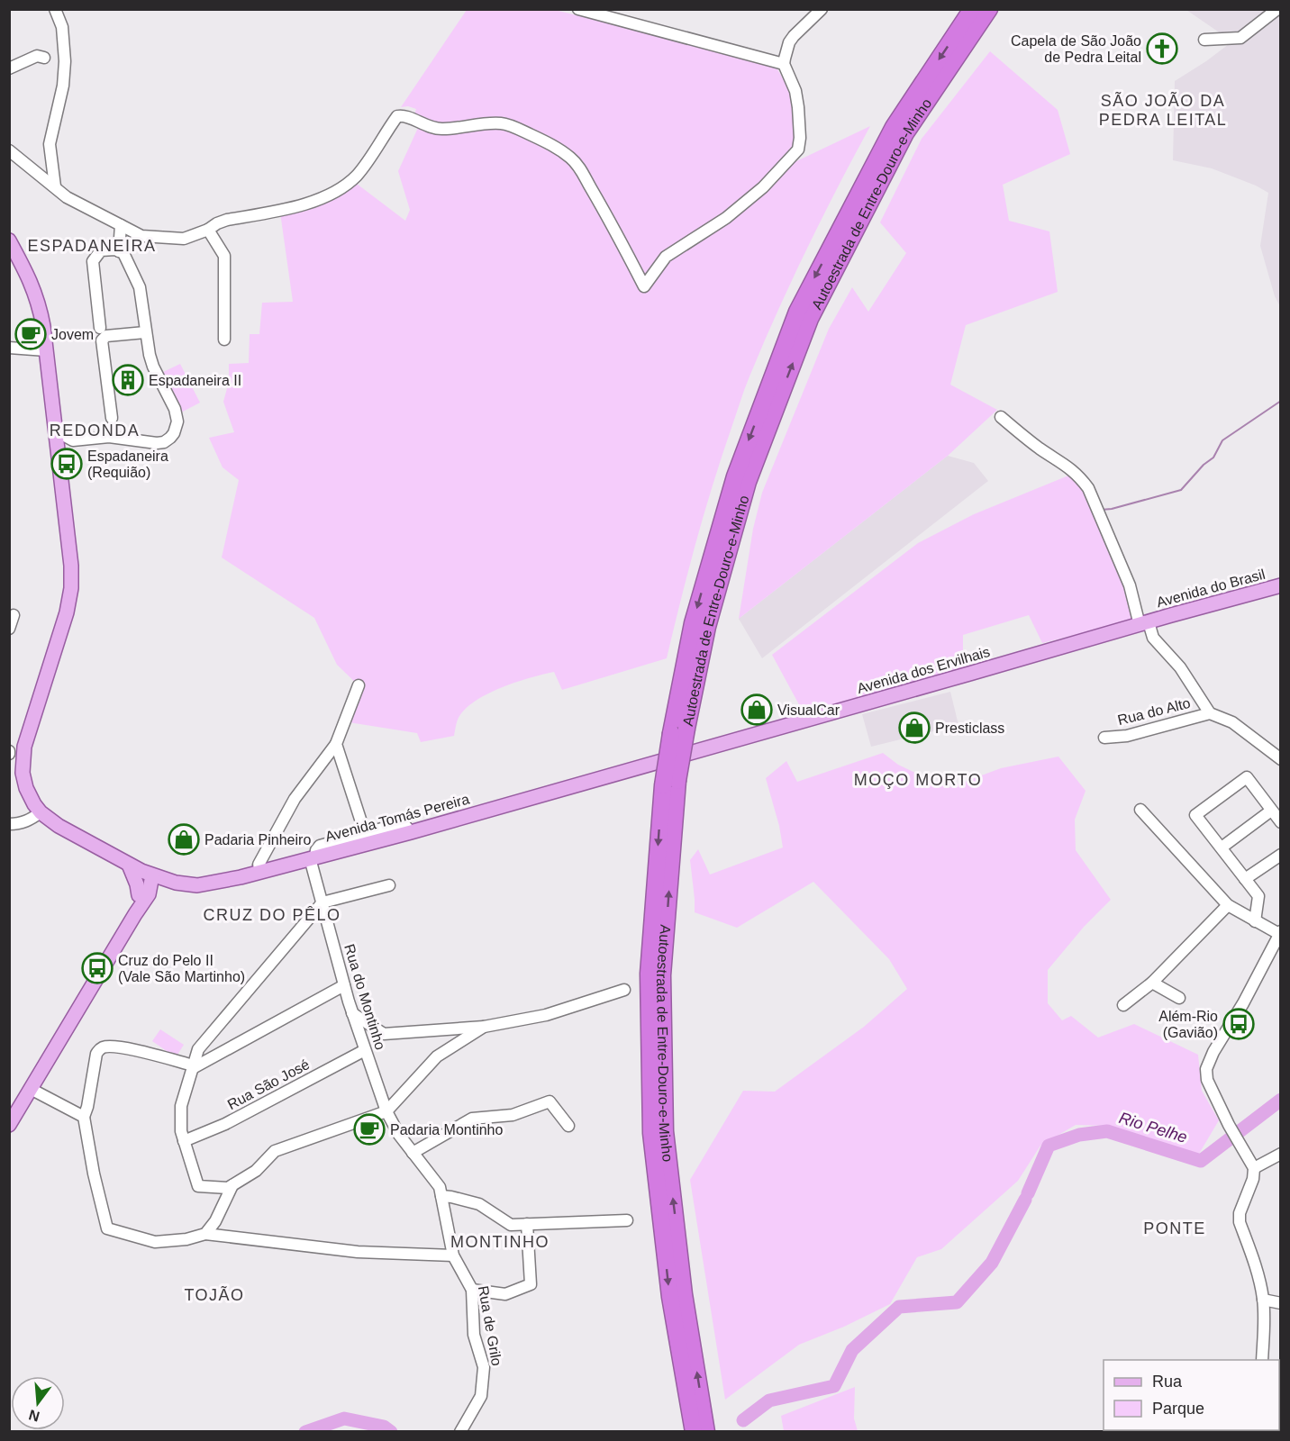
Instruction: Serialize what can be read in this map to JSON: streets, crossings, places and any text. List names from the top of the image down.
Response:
{
  "streets": {
    "highway": ["Autoestrada de Entre-Douro-e-Minho"],
    "main road": ["Avenida do Brasil", "Avenida dos Ervilhais", "Avenida Tomás Pereira"],
    "street": [
      "Rua do Alto",
      "Rua do Montinho",
      "Rua São José",
      "Rua de Grilo"
    ]
  },
  "crossings": [
    ["Avenida do Brasil", "Avenida dos Ervilhais"],
    ["Avenida dos Ervilhais", "Avenida Tomás Pereira"],
    ["Avenida Tomás Pereira", "Rua do Montinho"],
    ["Rua do Montinho", "Rua São José"],
    ["Rua do Montinho", "Rua de Grilo"]
  ],
  "districts": [
    "SÃO JOÃO DA PEDRA LEITAL",
    "ESPADANEIRA",
    "REDONDA",
    "MOÇO MORTO",
    "CRUZ DO PÊLO",
    "PONTE",
    "MONTINHO",
    "TOJÃO"
  ],
  "water": ["Rio Pelhe"],
  "places": {
    "church": ["Capela de São João de Pedra Leital"],
    "cafe": ["Jovem", "Padaria Montinho"],
    "building": ["Espadaneira II"],
    "bus stop": ["Espadaneira (Requião)", "Cruz do Pelo II (Vale São Martinho)", "Além-Rio (Gavião)"],
    "shop": ["VisualCar", "Presticlass", "Padaria Pinheiro"]
  },
  "legend": ["Rua", "Parque"],
  "north": "bottom"
}
